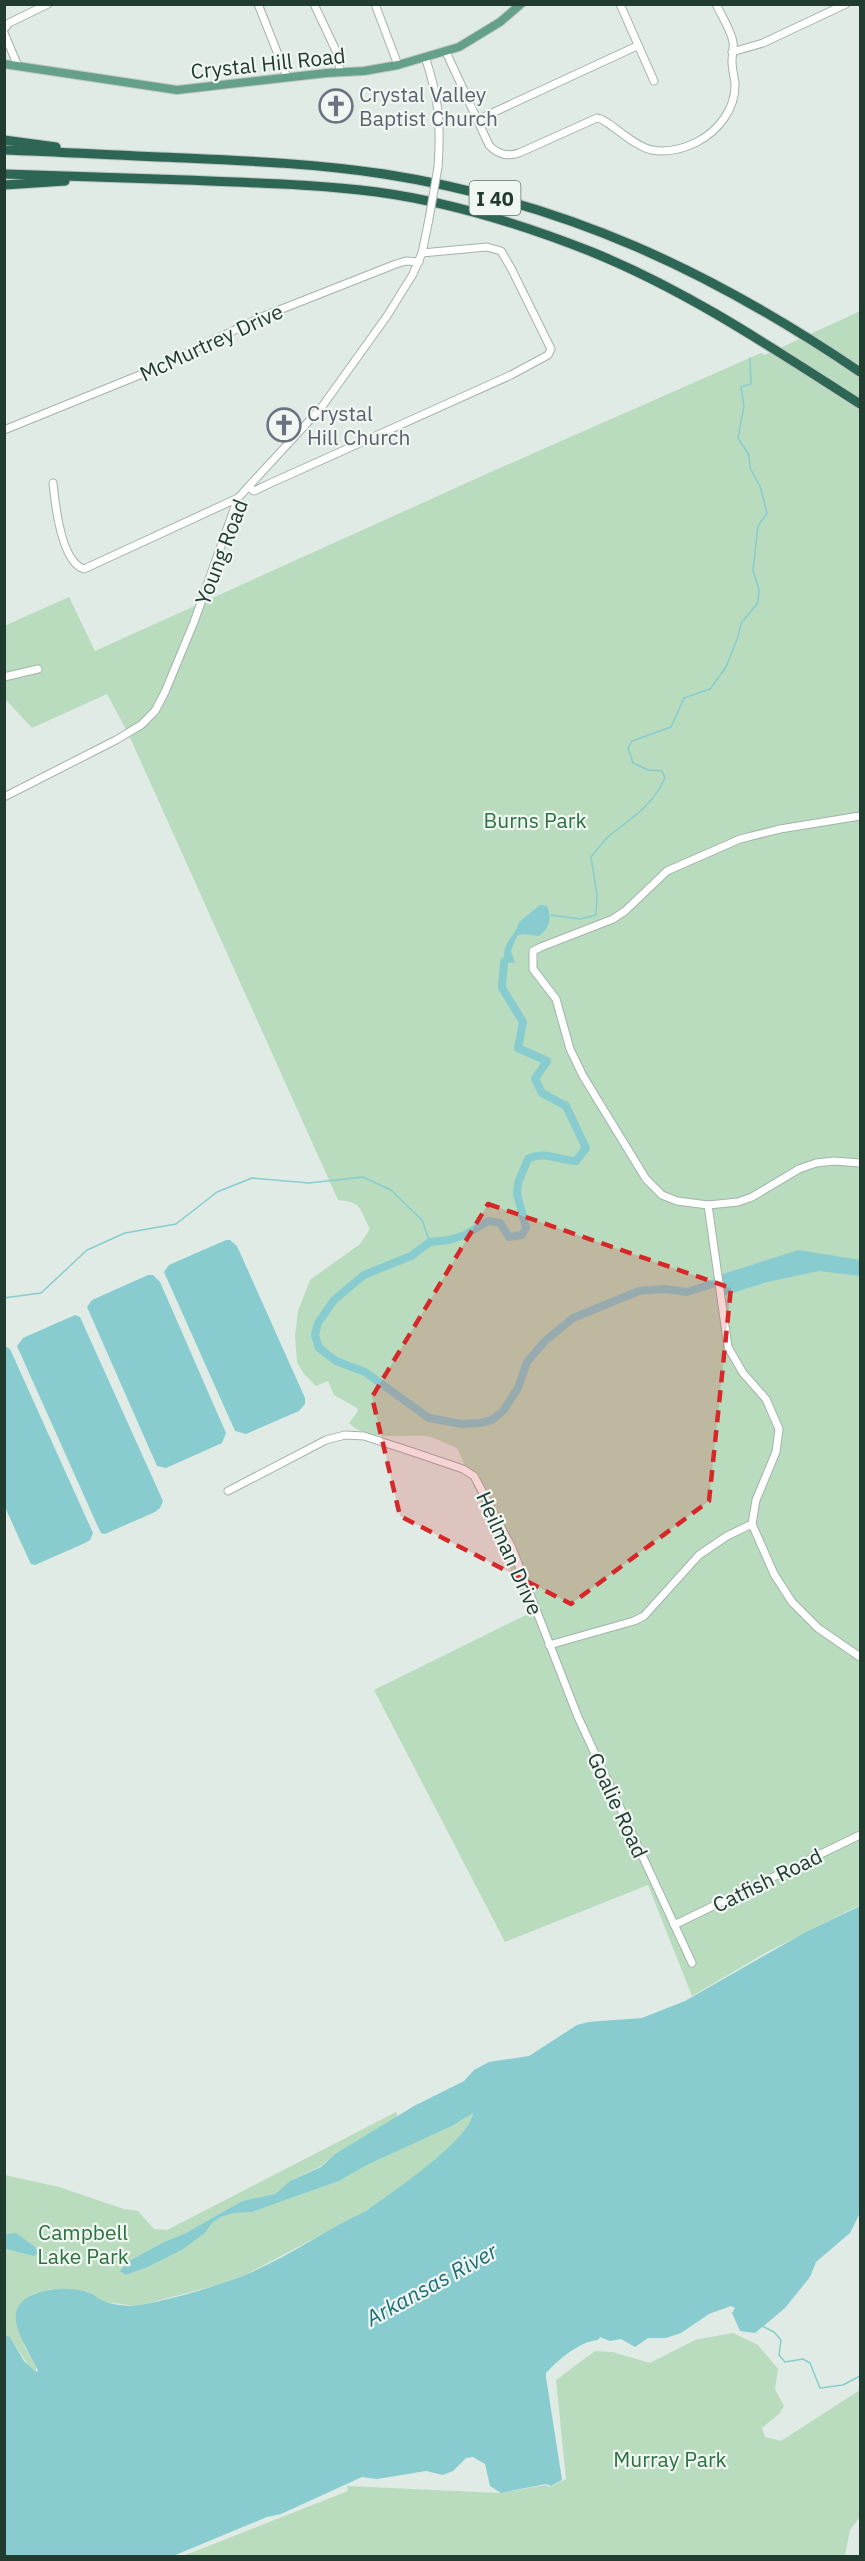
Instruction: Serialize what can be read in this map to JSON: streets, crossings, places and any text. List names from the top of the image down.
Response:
{
  "streets": {
    "highway": ["I 40"],
    "main road": ["Crystal Hill Road"],
    "street": [
      "McMurtrey Drive",
      "Young Road",
      "Heilman Drive",
      "Goalie Road",
      "Catfish Road"
    ]
  },
  "crossings": [
    ["Crystal Hill Road", "Young Road"],
    ["McMurtrey Drive", "Young Road"],
    ["Heilman Drive", "Goalie Road"],
    ["Goalie Road", "Catfish Road"]
  ],
  "water": ["Arkansas River"],
  "parks": ["Burns Park", "Campbell Lake Park", "Murray Park"],
  "places": {
    "church": ["Crystal Valley Baptist Church", "Crystal Hill Church"]
  }
}
